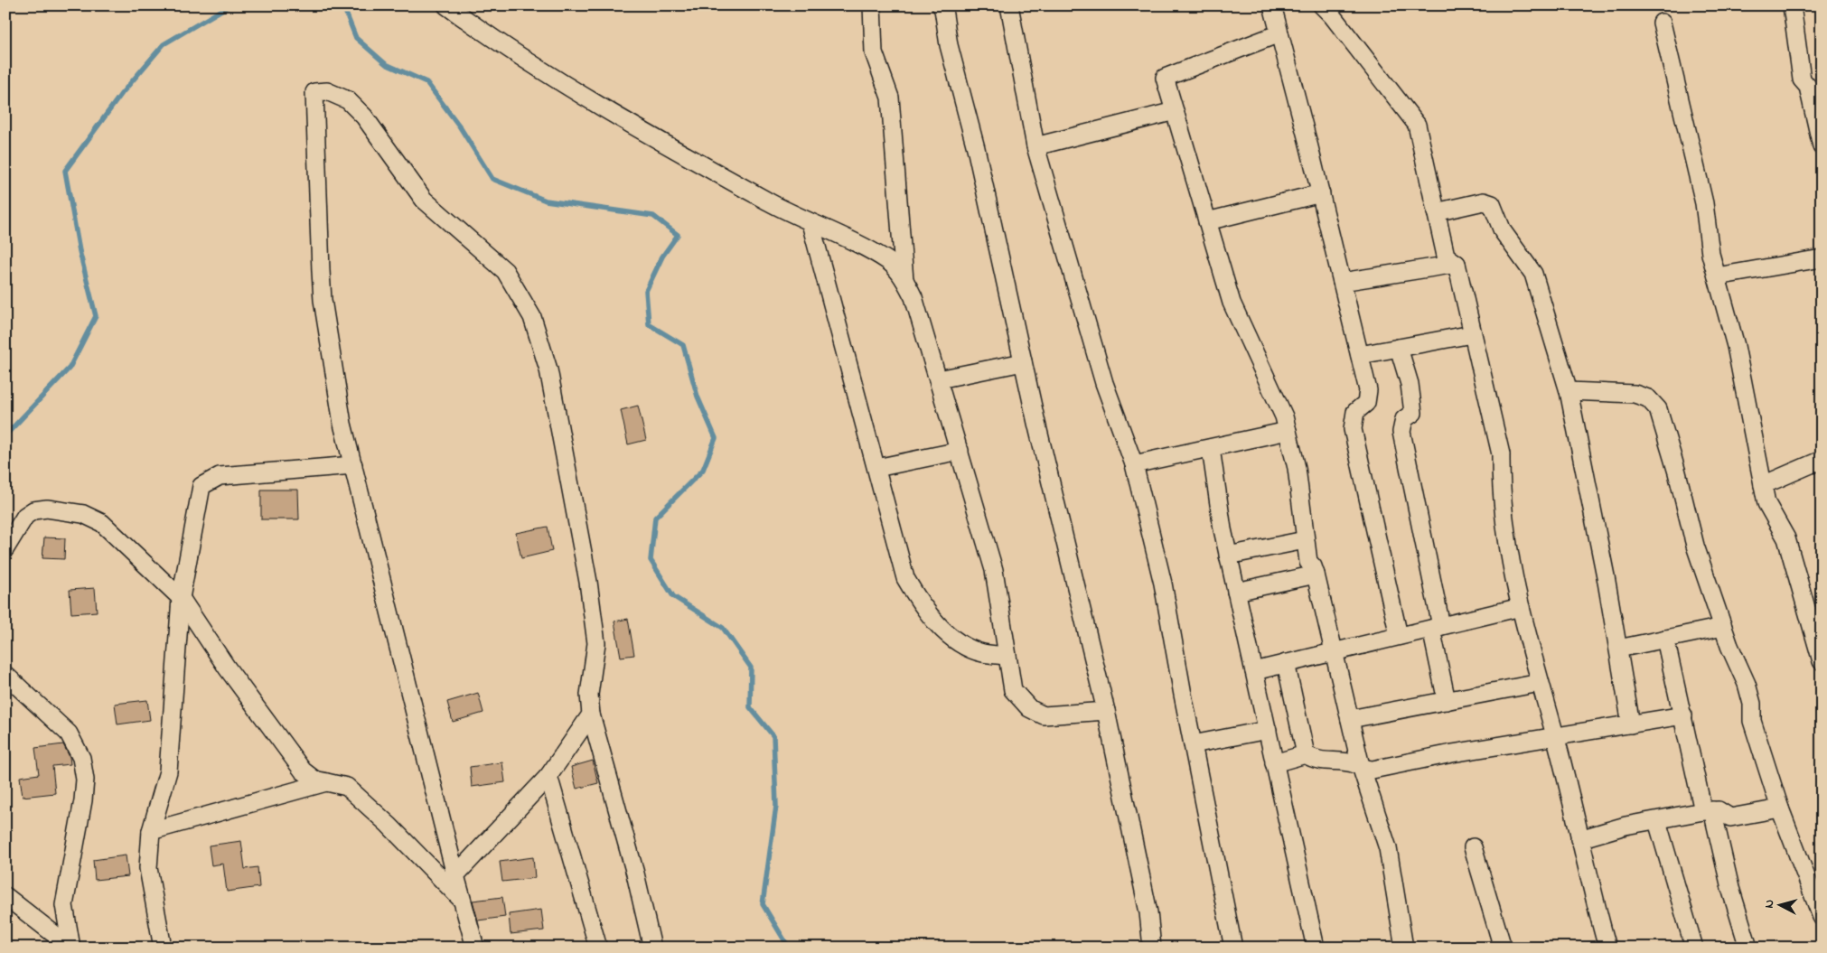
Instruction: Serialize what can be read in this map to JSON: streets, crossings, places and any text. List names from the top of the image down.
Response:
{
  "north": "left"
}
